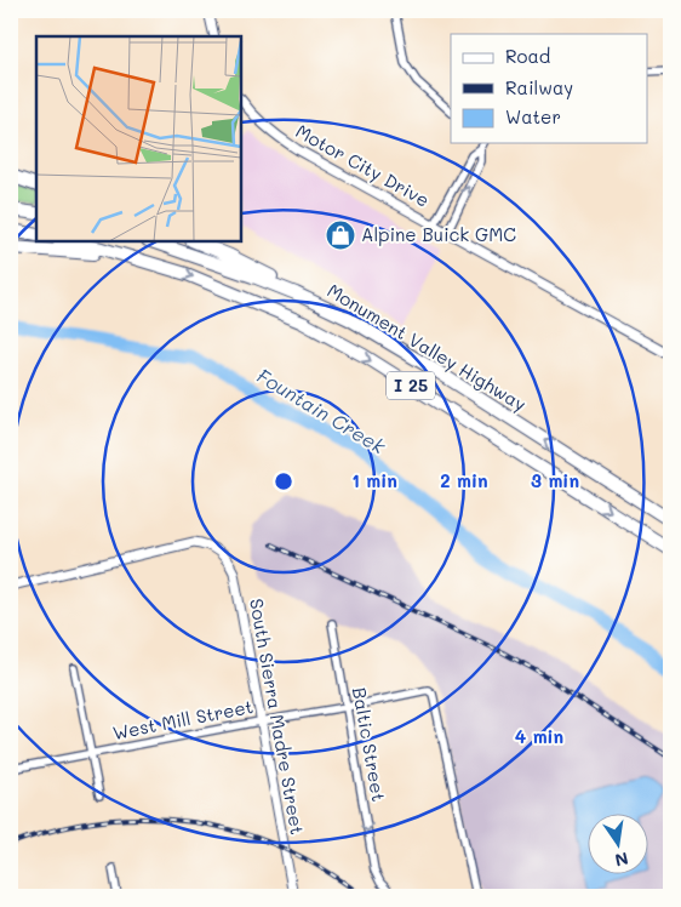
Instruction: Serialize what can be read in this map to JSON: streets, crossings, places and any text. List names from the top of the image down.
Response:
{
  "streets": {
    "highway": ["Monument Valley Highway", "I 25"],
    "street": [
      "Motor City Drive",
      "South Sierra Madre Street",
      "West Mill Street",
      "Baltic Street"
    ]
  },
  "crossings": [
    ["South Sierra Madre Street", "West Mill Street"],
    ["West Mill Street", "Baltic Street"]
  ],
  "one_way": ["Baltic Street"],
  "water": ["Fountain Creek"],
  "places": {
    "shop": ["Alpine Buick GMC"]
  },
  "legend": ["Road", "Railway", "Water"],
  "north": "bottom",
  "rings": [
    "1 min",
    "2 min",
    "3 min",
    "4 min"
  ]
}
